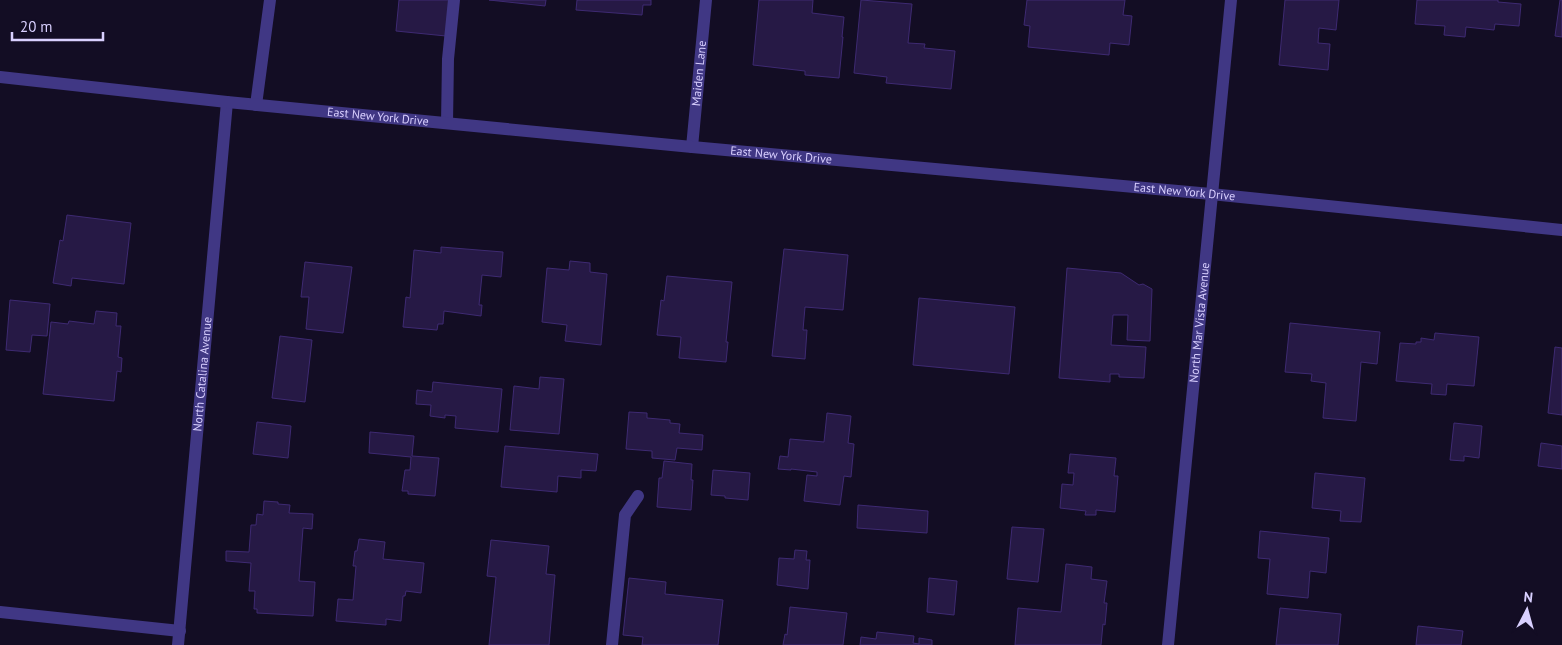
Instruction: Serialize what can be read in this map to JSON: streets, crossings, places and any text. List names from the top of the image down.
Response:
{
  "streets": {
    "street": [
      "Maiden Lane",
      "East New York Drive",
      "North Mar Vista Avenue",
      "North Catalina Avenue"
    ]
  },
  "crossings": [
    ["Maiden Lane", "East New York Drive"],
    ["East New York Drive", "North Mar Vista Avenue"],
    ["East New York Drive", "North Catalina Avenue"]
  ],
  "scale_bar": "20 m",
  "north": "top"
}
